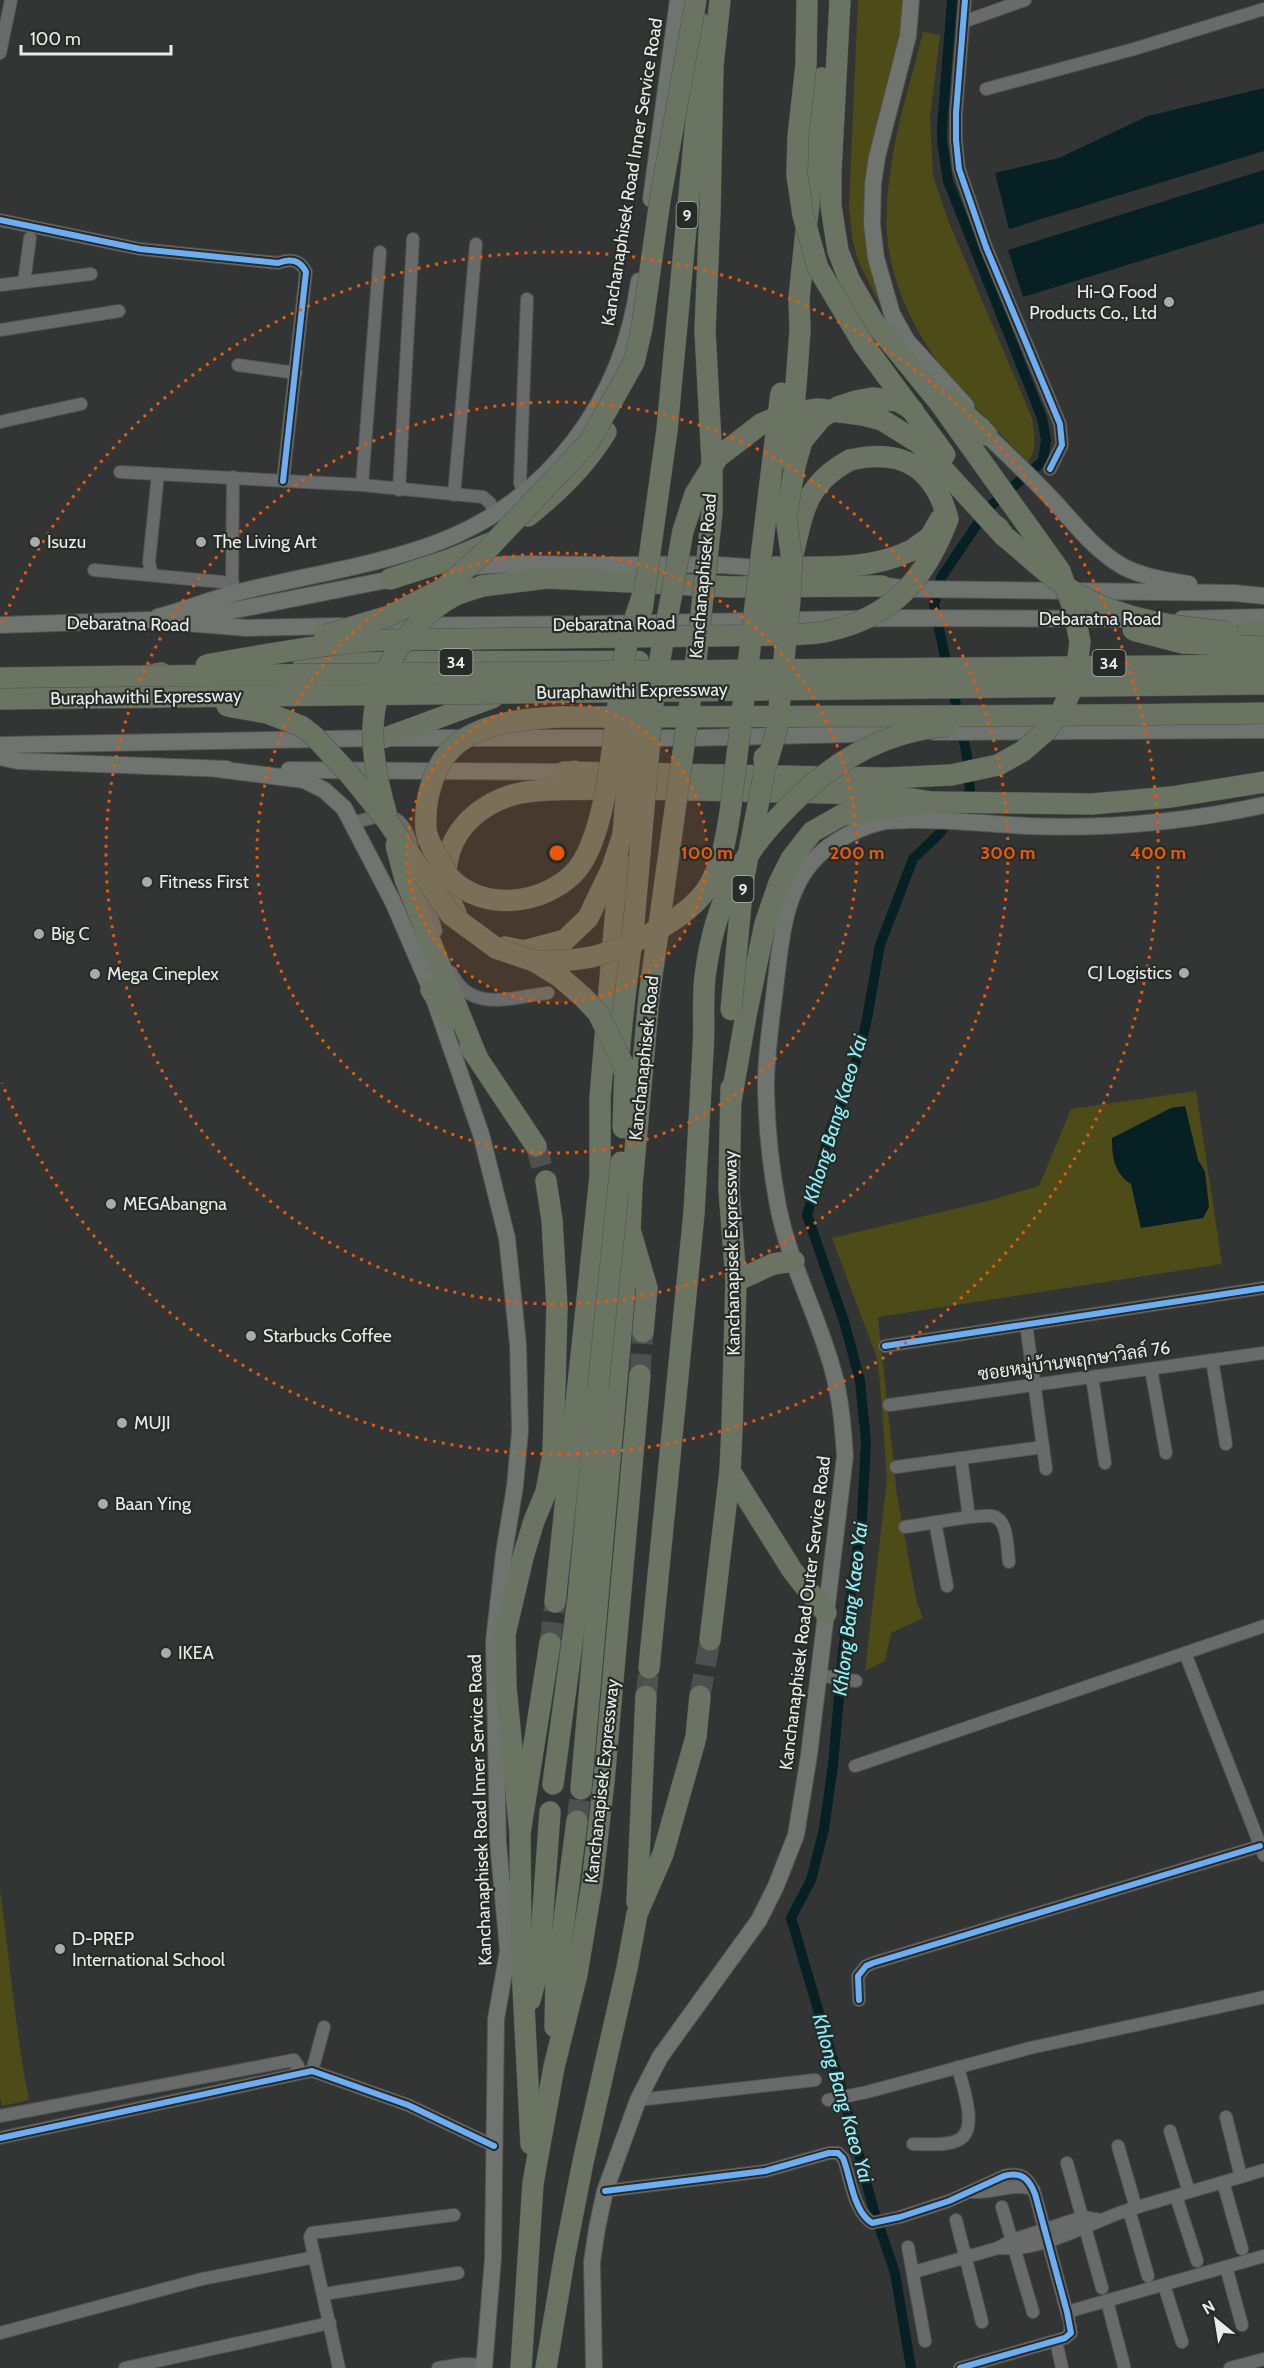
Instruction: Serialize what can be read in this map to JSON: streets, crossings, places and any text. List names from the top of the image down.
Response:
{
  "streets": {
    "highway": [
      "9",
      "Kanchanaphisek Road",
      "Debaratna Road",
      "34",
      "Buraphawithi Expressway",
      "Kanchanapisek Expressway"
    ],
    "main road": ["Kanchanaphisek Road Inner Service Road", "Kanchanaphisek Road Outer Service Road"],
    "street": ["ซอยหมู่บ้านพฤกษาวิลล์ 76"]
  },
  "crossings": [
    ["Kanchanaphisek Road Inner Service Road", "Debaratna Road"],
    ["9", "Kanchanapisek Expressway"],
    ["Debaratna Road", "Buraphawithi Expressway"]
  ],
  "water": ["Khlong Bang Kaeo Yai"],
  "places": [
    "Hi-Q Food Products Co., Ltd",
    "Isuzu",
    "The Living Art",
    "Fitness First",
    "Big C",
    "CJ Logistics",
    "Mega Cineplex",
    "MEGAbangna",
    "Starbucks Coffee",
    "MUJI",
    "Baan Ying",
    "IKEA",
    "D-PREP International School"
  ],
  "scale_bar": "100 m",
  "north": "top left",
  "rings": [
    "100 m",
    "200 m",
    "300 m",
    "400 m"
  ]
}
